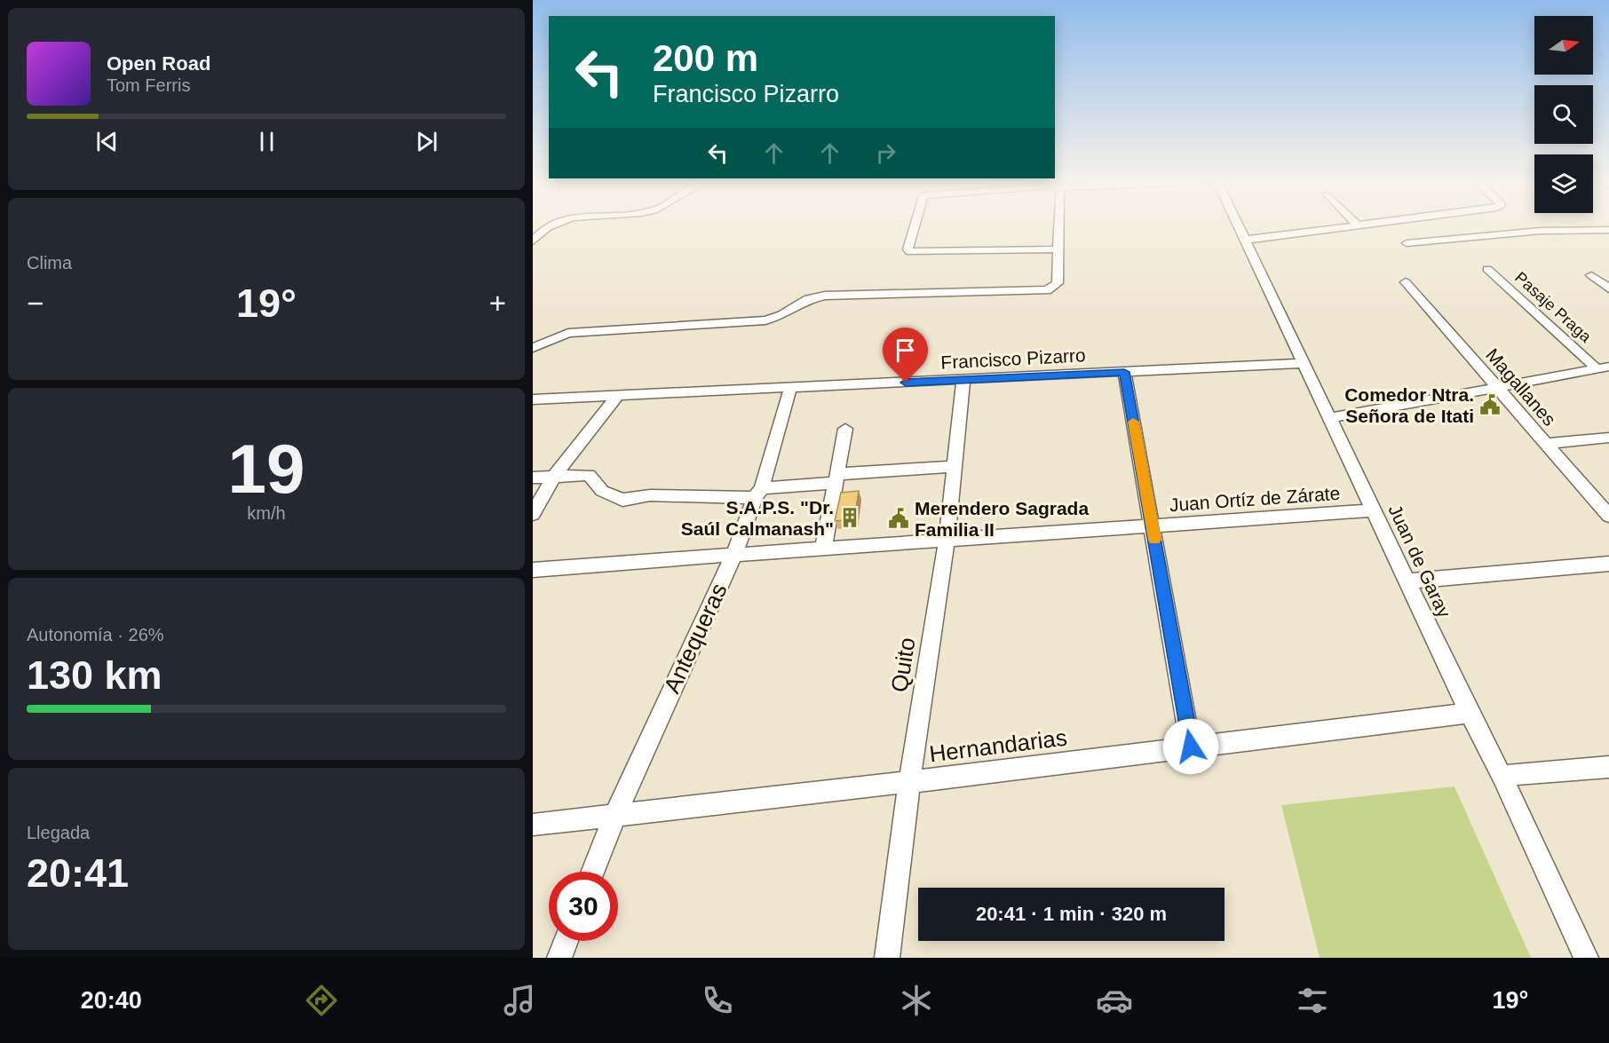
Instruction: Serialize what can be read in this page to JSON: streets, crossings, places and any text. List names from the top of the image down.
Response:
{
  "streets": {
    "street": [
      "Pasaje Praga",
      "Francisco Pizarro",
      "Magallanes",
      "Juan Ortíz de Zárate",
      "Juan de Garay",
      "Antequeras",
      "Quito",
      "Hernandarias"
    ]
  },
  "crossings": [
    ["Francisco Pizarro", "Juan de Garay"],
    ["Francisco Pizarro", "Antequeras"],
    ["Francisco Pizarro", "Quito"],
    ["Juan Ortíz de Zárate", "Juan de Garay"],
    ["Juan Ortíz de Zárate", "Antequeras"],
    ["Juan Ortíz de Zárate", "Quito"],
    ["Juan de Garay", "Hernandarias"],
    ["Antequeras", "Hernandarias"],
    ["Quito", "Hernandarias"]
  ],
  "places": {
    "public building": ["Comedor Ntra. Señora de Itati", "Merendero Sagrada Familia II"],
    "building": ["S.A.P.S. \"Dr. Saúl Calmanash\""]
  },
  "north": "right",
  "page": {
    "turn": ["200 m", "Francisco Pizarro"],
    "song": ["Open Road", "Tom Ferris"],
    "tile": [
      "Clima",
      ["19", "km/h"],
      ["Autonomía · 26%", "130 km"],
      ["Llegada", "20:41"]
    ],
    "heat": ["−", "19°", "+"],
    "limit": "30",
    "trip": "20:41 · 1 min · 320 m",
    "tabs": ["20:40", "19°"]
  }
}
